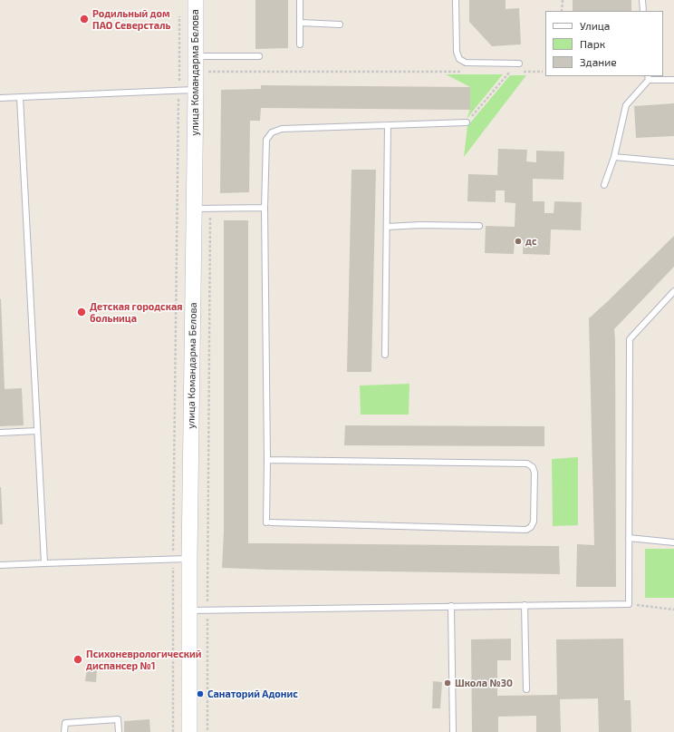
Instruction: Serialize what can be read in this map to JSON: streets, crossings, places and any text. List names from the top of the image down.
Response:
{
  "streets": {
    "main road": ["улица Командарма Белова"]
  },
  "places": [
    "Родильный дом ПАО Северсталь",
    "дс",
    "Детская городская больница",
    "Психоневрологический диспансер №1",
    "Школа №30",
    "Санаторий Адонис"
  ],
  "legend": ["Улица", "Парк", "Здание"]
}
